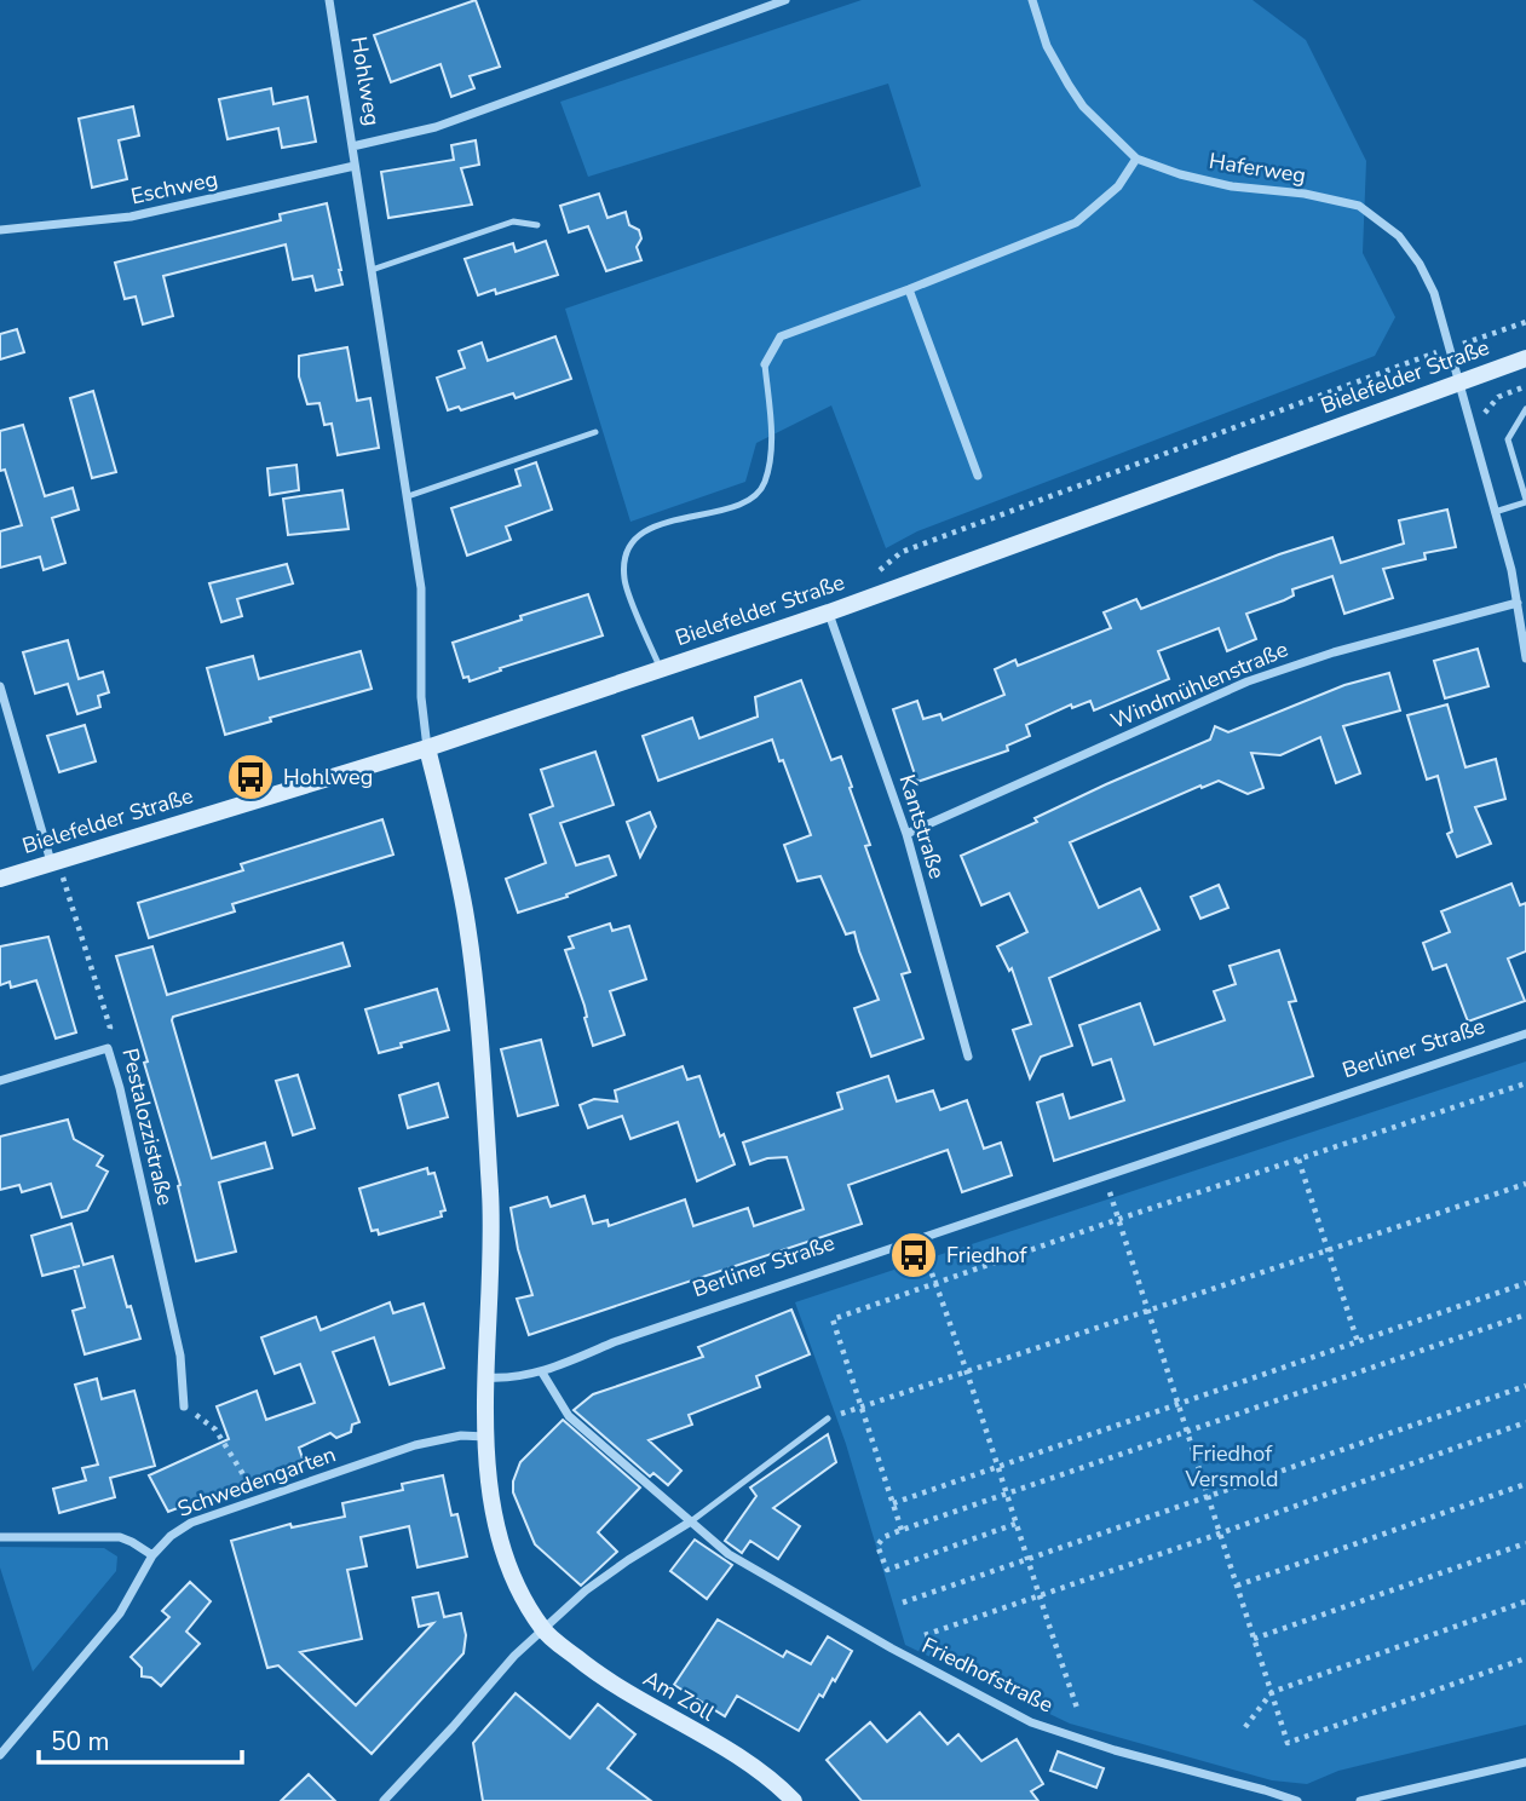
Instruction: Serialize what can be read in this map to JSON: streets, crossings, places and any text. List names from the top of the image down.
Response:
{
  "streets": {
    "main road": ["Hohlweg", "Bielefelder Straße", "Am Zoll"],
    "street": [
      "Haferweg",
      "Eschweg",
      "Windmühlenstraße",
      "Kantstraße",
      "Berliner Straße",
      "Pestalozzistraße",
      "Schwedengarten",
      "Friedhofstraße"
    ]
  },
  "crossings": [
    ["Hohlweg", "Eschweg"],
    ["Hohlweg", "Bielefelder Straße"],
    ["Hohlweg", "Berliner Straße"],
    ["Haferweg", "Bielefelder Straße"],
    ["Haferweg", "Windmühlenstraße"],
    ["Bielefelder Straße", "Kantstraße"],
    ["Bielefelder Straße", "Pestalozzistraße"],
    ["Windmühlenstraße", "Kantstraße"],
    ["Berliner Straße", "Friedhofstraße"]
  ],
  "parks": ["Friedhof Versmold"],
  "places": {
    "bus stop": ["Hohlweg", "Friedhof"]
  },
  "scale_bar": "50 m"
}
